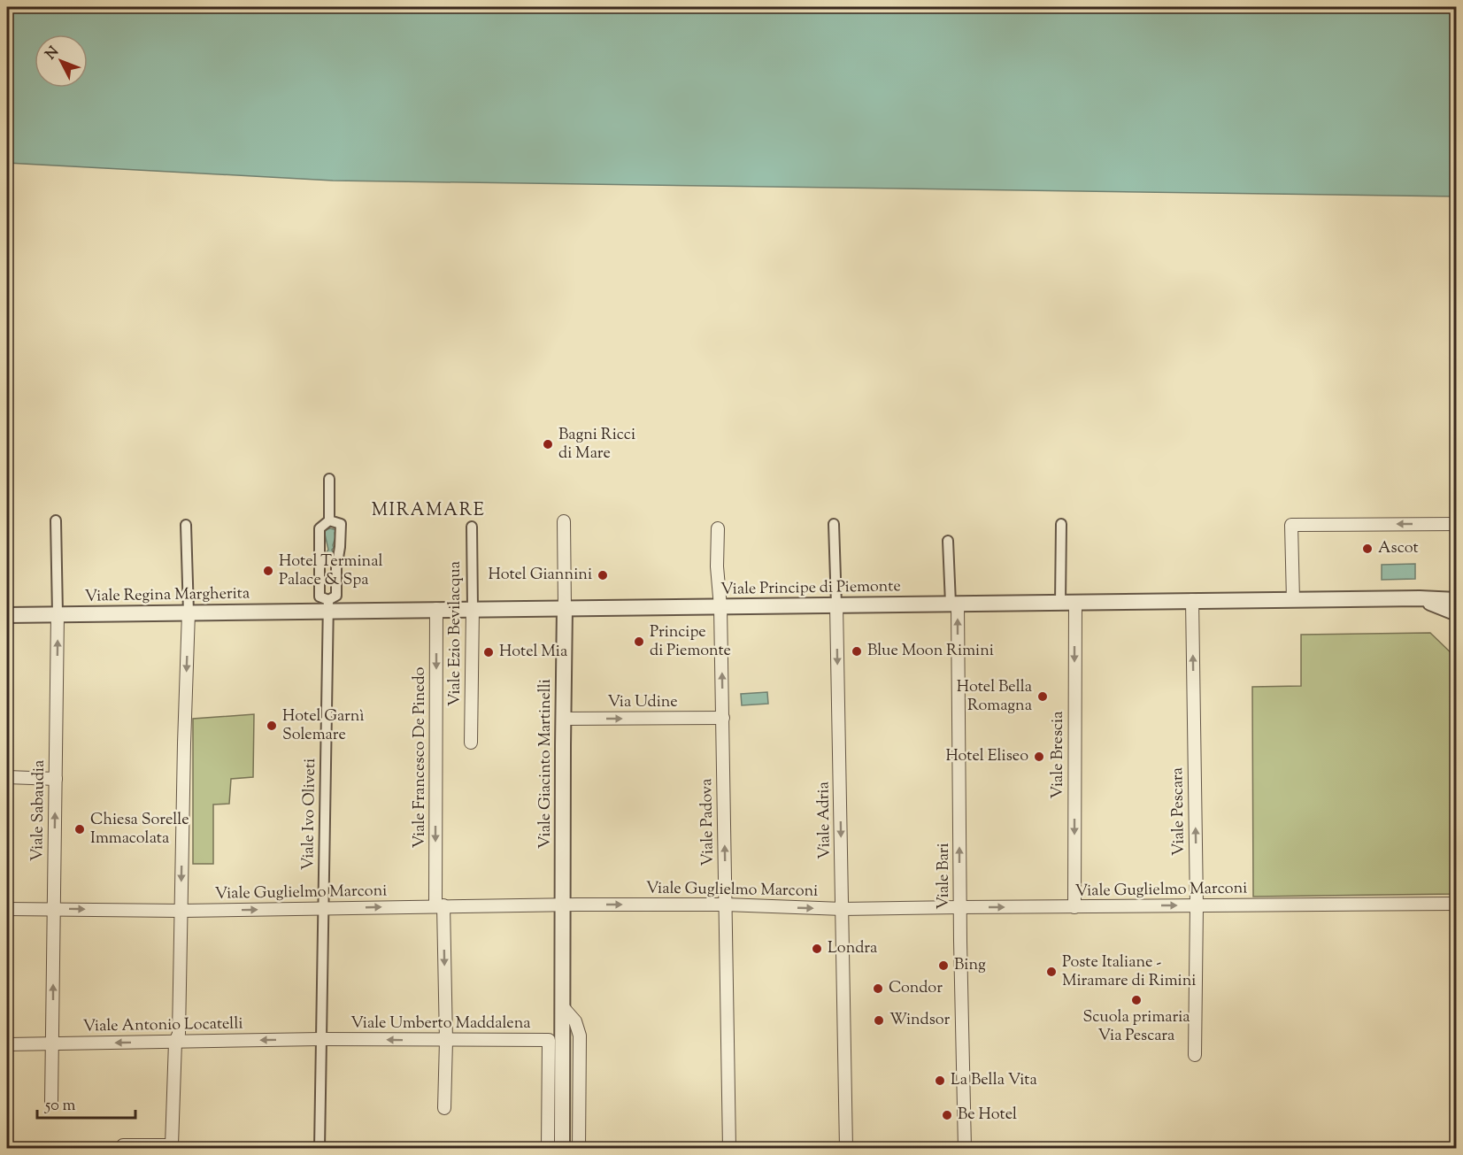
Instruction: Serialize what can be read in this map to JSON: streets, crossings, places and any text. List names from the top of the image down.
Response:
{
  "streets": {
    "street": [
      "Viale Principe di Piemonte",
      "Viale Regina Margherita",
      "Viale Ezio Bevilacqua",
      "Via Udine",
      "Viale Brescia",
      "Viale Francesco De Pinedo",
      "Viale Giacinto Martinelli",
      "Viale Sabaudia",
      "Viale Pescara",
      "Viale Ivo Oliveti",
      "Viale Adria",
      "Viale Padova",
      "Viale Bari",
      "Viale Guglielmo Marconi",
      "Viale Umberto Maddalena",
      "Viale Antonio Locatelli"
    ]
  },
  "crossings": [
    ["Viale Principe di Piemonte", "Viale Regina Margherita"],
    ["Viale Principe di Piemonte", "Viale Ezio Bevilacqua"],
    ["Viale Principe di Piemonte", "Viale Brescia"],
    ["Viale Principe di Piemonte", "Viale Francesco De Pinedo"],
    ["Viale Principe di Piemonte", "Viale Giacinto Martinelli"],
    ["Viale Principe di Piemonte", "Viale Pescara"],
    ["Viale Principe di Piemonte", "Viale Ivo Oliveti"],
    ["Viale Principe di Piemonte", "Viale Adria"],
    ["Viale Principe di Piemonte", "Viale Padova"],
    ["Viale Principe di Piemonte", "Viale Bari"],
    ["Viale Regina Margherita", "Viale Sabaudia"],
    ["Viale Regina Margherita", "Viale Ivo Oliveti"],
    ["Via Udine", "Viale Giacinto Martinelli"],
    ["Via Udine", "Viale Padova"],
    ["Viale Brescia", "Viale Guglielmo Marconi"],
    ["Viale Francesco De Pinedo", "Viale Guglielmo Marconi"],
    ["Viale Francesco De Pinedo", "Viale Umberto Maddalena"],
    ["Viale Giacinto Martinelli", "Viale Guglielmo Marconi"],
    ["Viale Sabaudia", "Viale Guglielmo Marconi"],
    ["Viale Sabaudia", "Viale Antonio Locatelli"],
    ["Viale Pescara", "Viale Guglielmo Marconi"],
    ["Viale Ivo Oliveti", "Viale Guglielmo Marconi"],
    ["Viale Ivo Oliveti", "Viale Umberto Maddalena"],
    ["Viale Ivo Oliveti", "Viale Antonio Locatelli"],
    ["Viale Adria", "Viale Guglielmo Marconi"],
    ["Viale Padova", "Viale Guglielmo Marconi"],
    ["Viale Bari", "Viale Guglielmo Marconi"],
    ["Viale Umberto Maddalena", "Viale Antonio Locatelli"]
  ],
  "one_way": [
    "Via Udine",
    "Viale Brescia",
    "Viale Francesco De Pinedo",
    "Viale Sabaudia",
    "Viale Pescara",
    "Viale Adria",
    "Viale Padova",
    "Viale Bari",
    "Viale Guglielmo Marconi",
    "Viale Umberto Maddalena",
    "Viale Antonio Locatelli"
  ],
  "districts": ["MIRAMARE"],
  "places": [
    "Bagni Ricci di Mare",
    "Ascot",
    "Hotel Terminal Palace & Spa",
    "Hotel Giannini",
    "Principe di Piemonte",
    "Blue Moon Rimini",
    "Hotel Mia",
    "Hotel Bella Romagna",
    "Hotel Garnì Solemare",
    "Hotel Eliseo",
    "Chiesa Sorelle Immacolata",
    "Londra",
    "Bing",
    "Poste Italiane - Miramare di Rimini",
    "Condor",
    "Scuola primaria Via Pescara",
    "Windsor",
    "La Bella Vita",
    "Be Hotel"
  ],
  "scale_bar": "50 m",
  "north": "top left"
}
